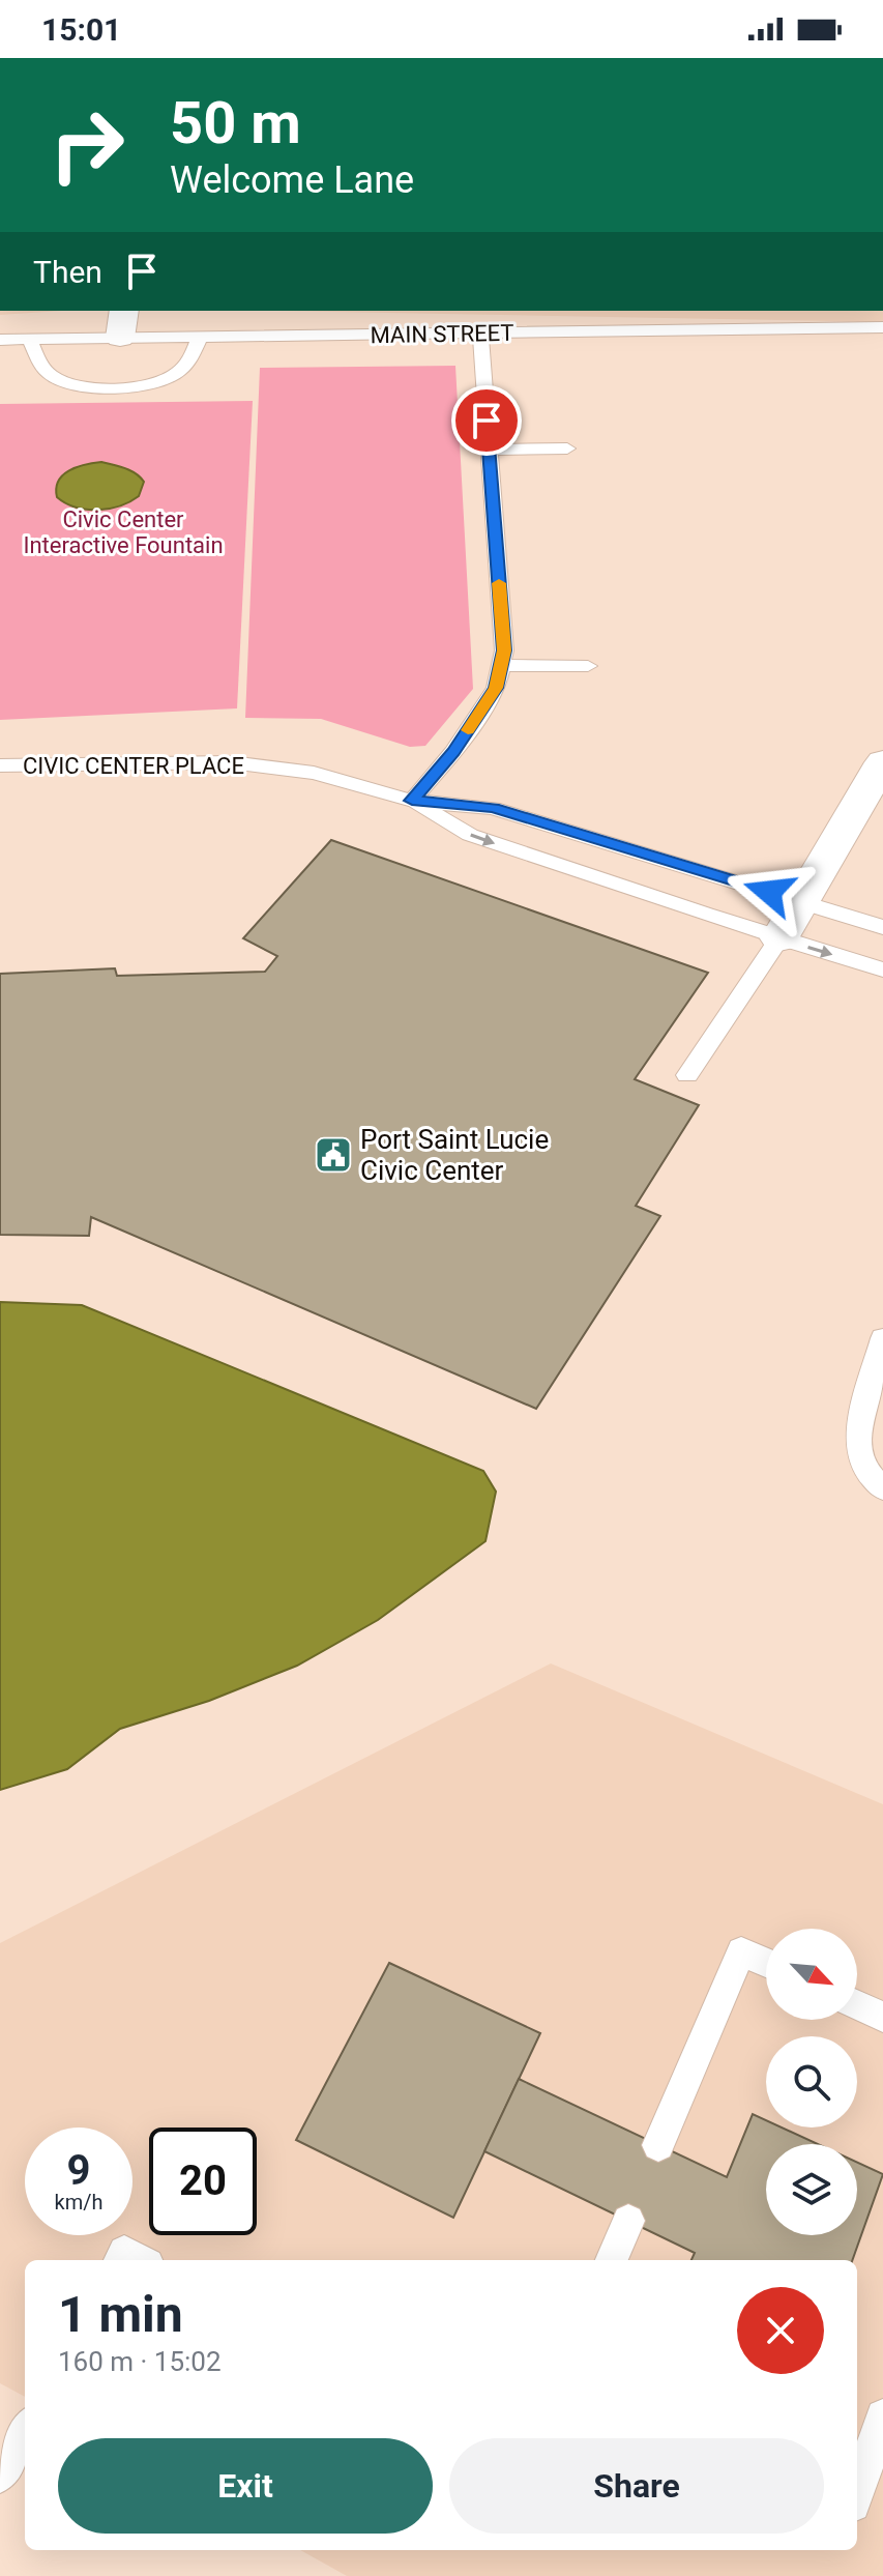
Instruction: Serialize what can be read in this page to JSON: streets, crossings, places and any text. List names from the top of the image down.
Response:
{
  "streets": {
    "lane": ["MAIN STREET", "CIVIC CENTER PLACE"]
  },
  "parks": ["Civic Center Interactive Fountain"],
  "places": {
    "public building": ["Port Saint Lucie Civic Center"]
  },
  "north": "bottom right",
  "page": {
    "status": "15:01",
    "turn": ["50 m", "Welcome Lane"],
    "then": "Then",
    "speed": "9 km/h",
    "limit": "20",
    "heading": ["1 min", "160 m · 15:02"],
    "buttons": ["Exit", "Share"]
  }
}
